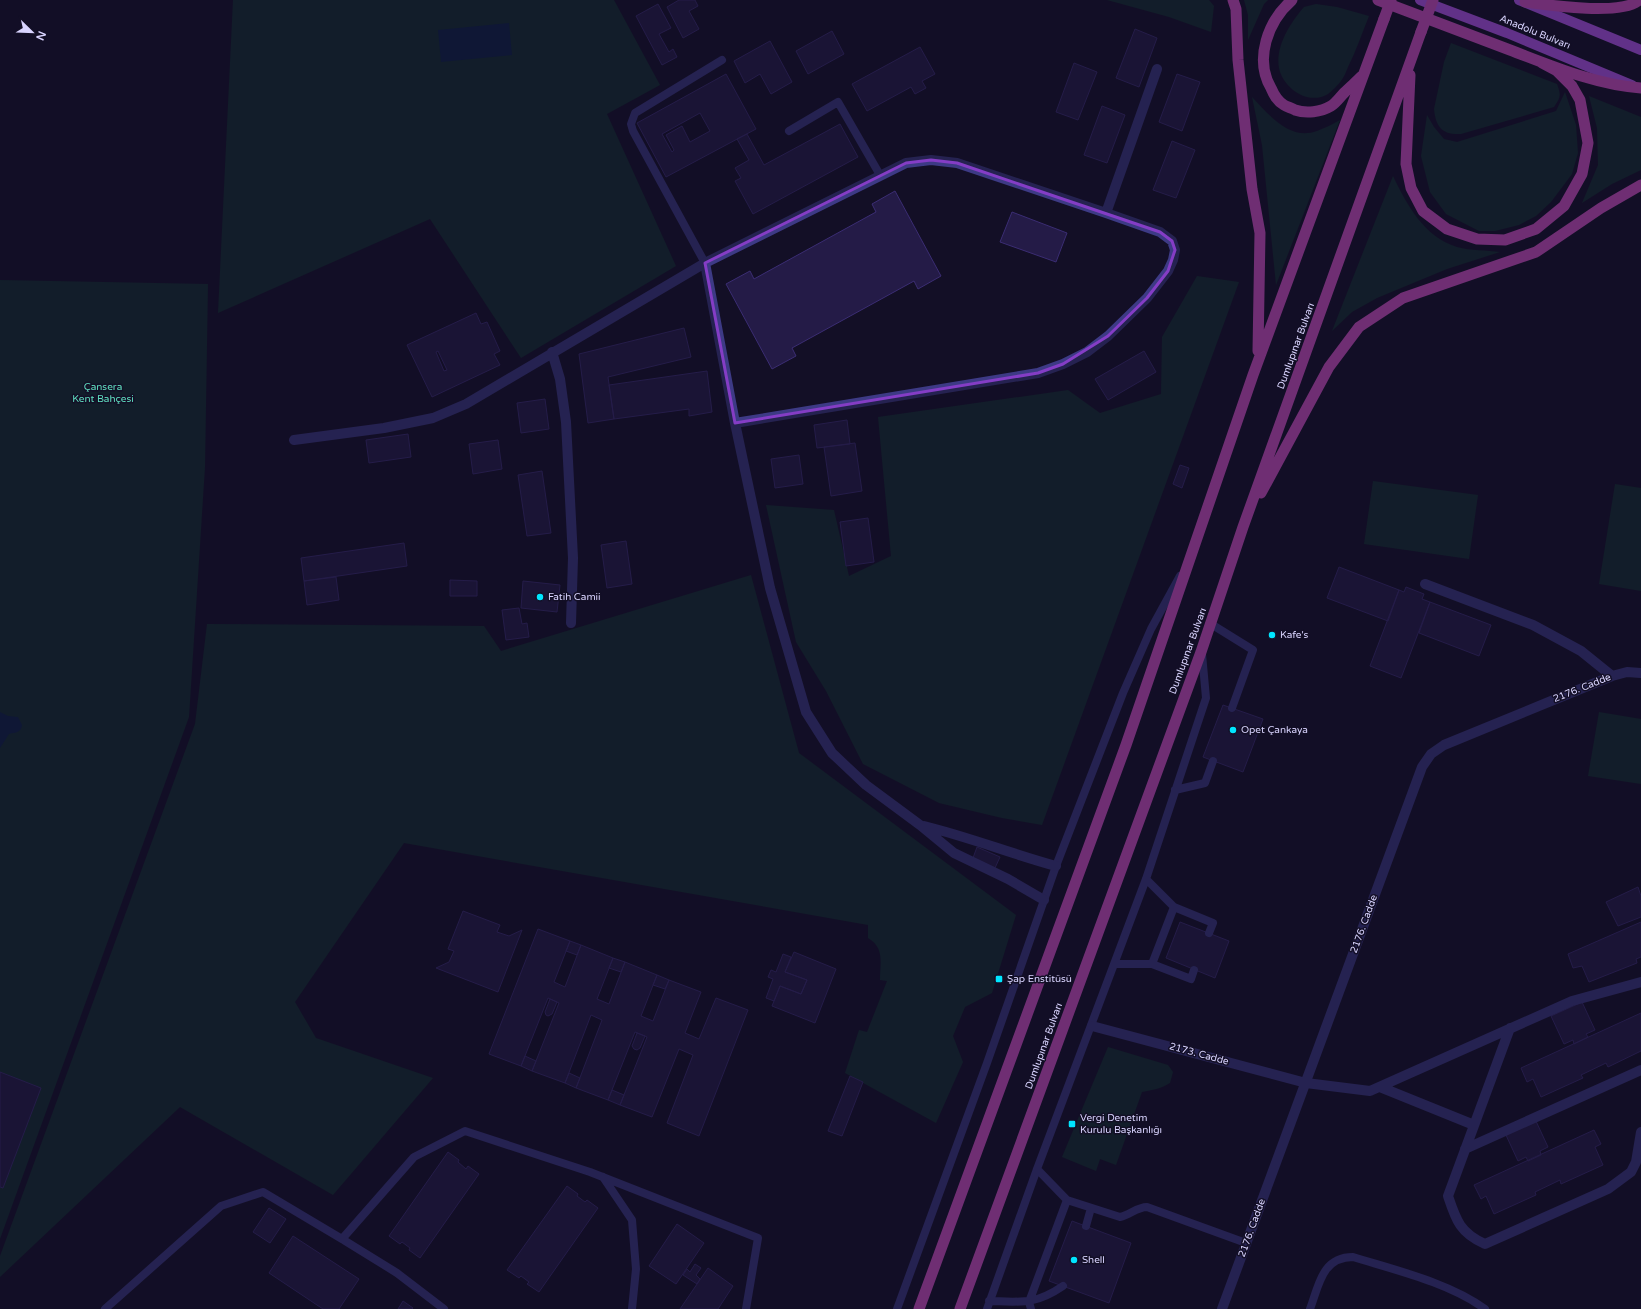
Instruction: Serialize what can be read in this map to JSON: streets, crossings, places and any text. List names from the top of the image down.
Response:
{
  "streets": {
    "highway": ["Dumlupınar Bulvarı"],
    "main road": ["Anadolu Bulvarı"],
    "street": ["2176. Cadde", "2173. Cadde"]
  },
  "crossings": [
    ["2176. Cadde", "2173. Cadde"]
  ],
  "parks": ["Çansera Kent Bahçesi"],
  "places": {
    "other": [
      "Fatih Camii",
      "Kafe's",
      "Opet Çankaya",
      "Shell"
    ],
    "transit": ["Şap Enstitüsü", "Vergi Denetim Kurulu Başkanlığı"]
  },
  "north": "bottom right"
}
